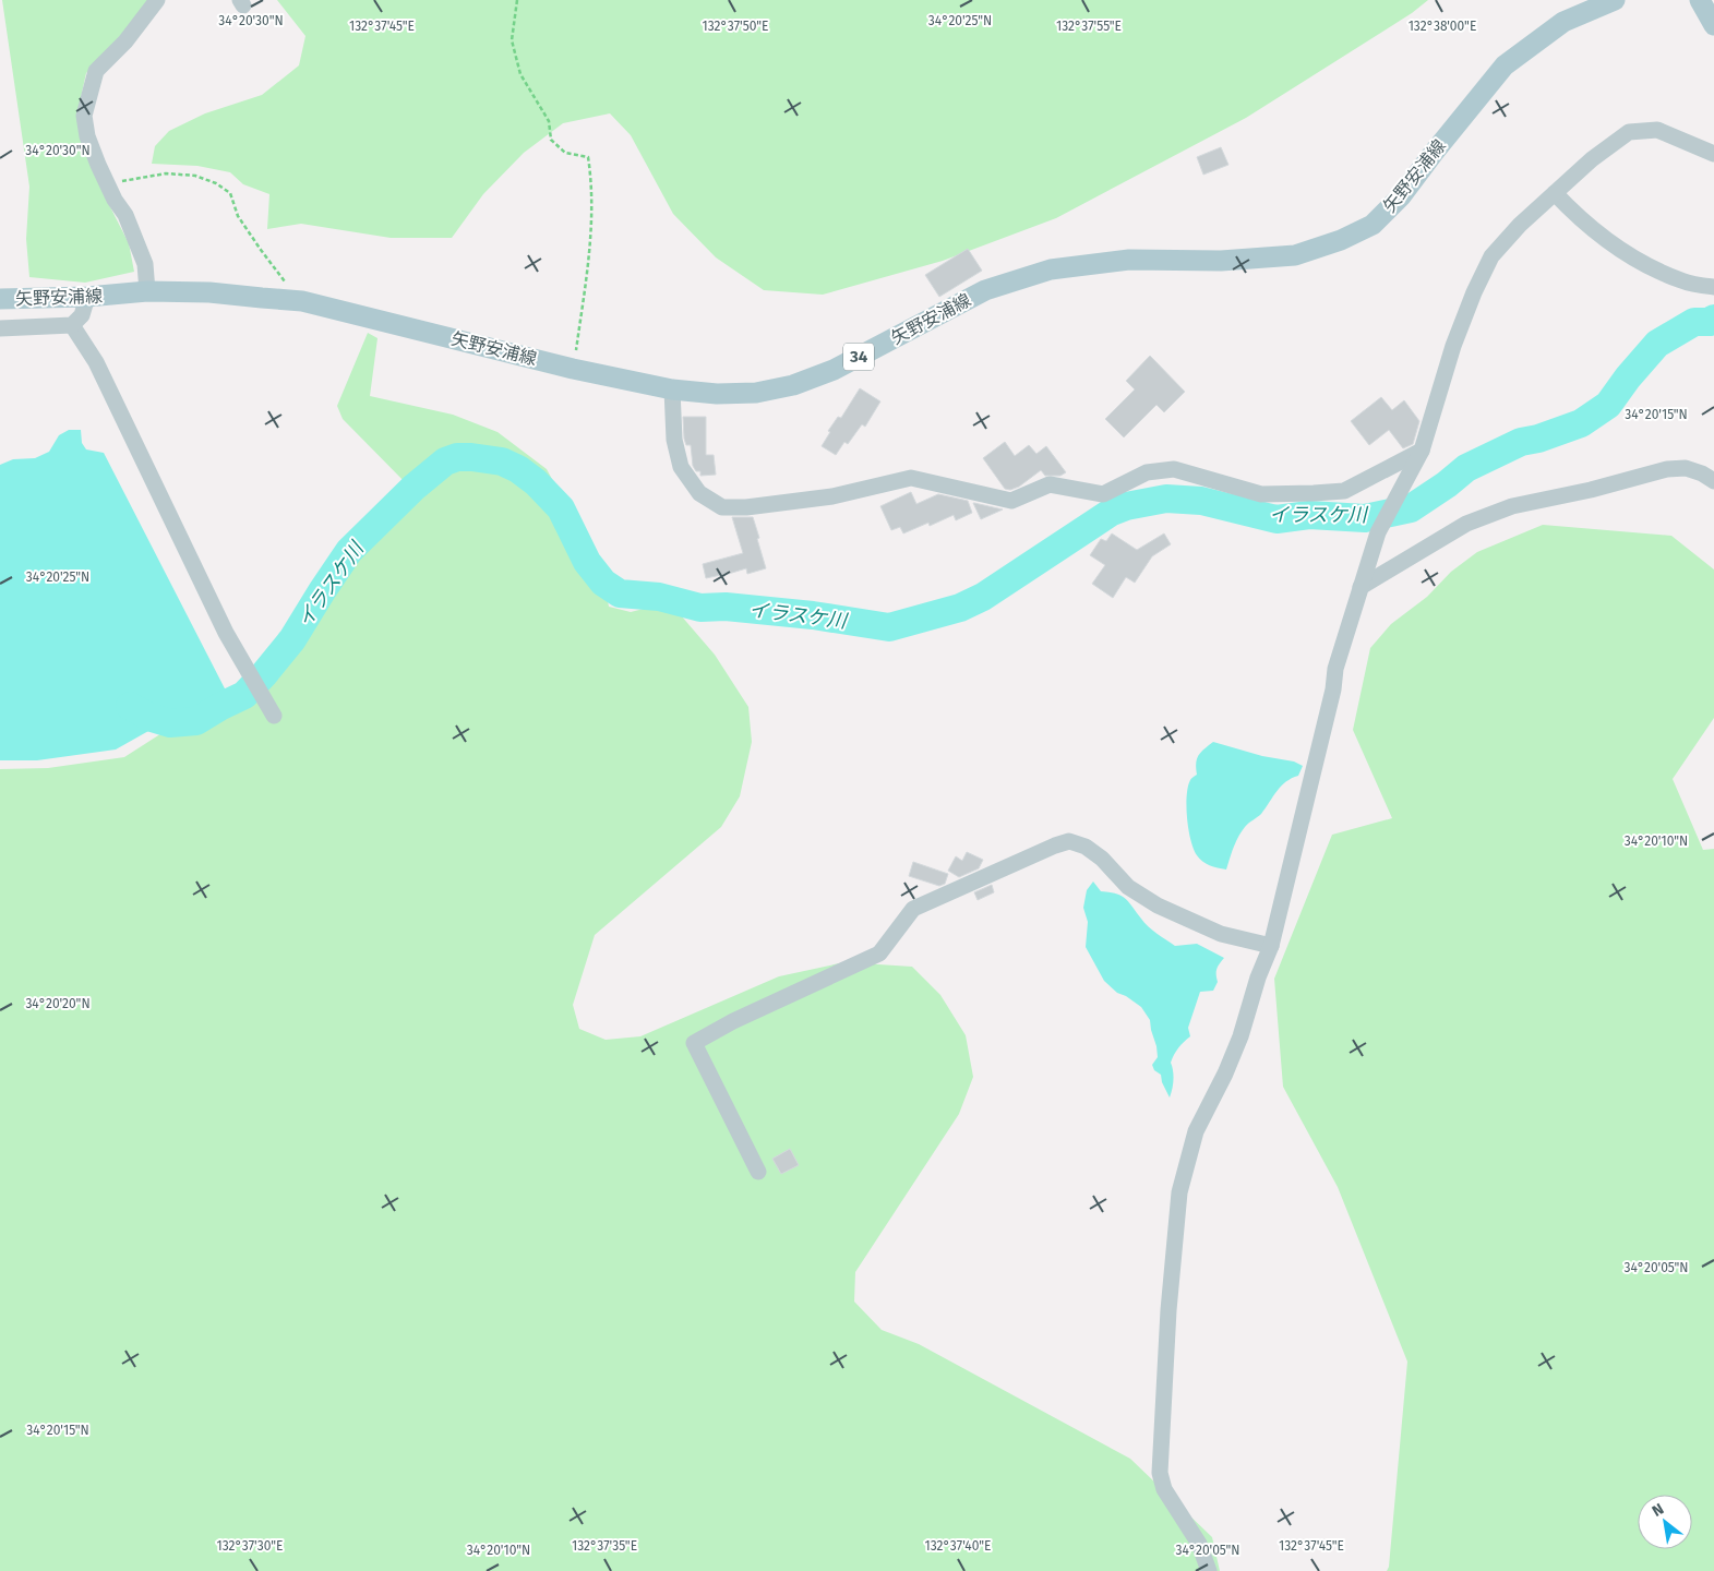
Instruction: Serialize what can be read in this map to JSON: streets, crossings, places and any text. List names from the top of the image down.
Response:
{
  "streets": {
    "main road": ["矢野安浦線", "34"]
  },
  "water": ["イラスケ川"],
  "north": "top left",
  "coordinates": [
    "34°20'30\"N",
    "34°20'25\"N",
    "132°37'45\"E",
    "132°37'50\"E",
    "132°37'55\"E",
    "132°38'00\"E",
    "34°20'15\"N",
    "34°20'10\"N",
    "34°20'20\"N",
    "34°20'05\"N",
    "132°37'30\"E",
    "132°37'35\"E",
    "132°37'40\"E"
  ]
}
